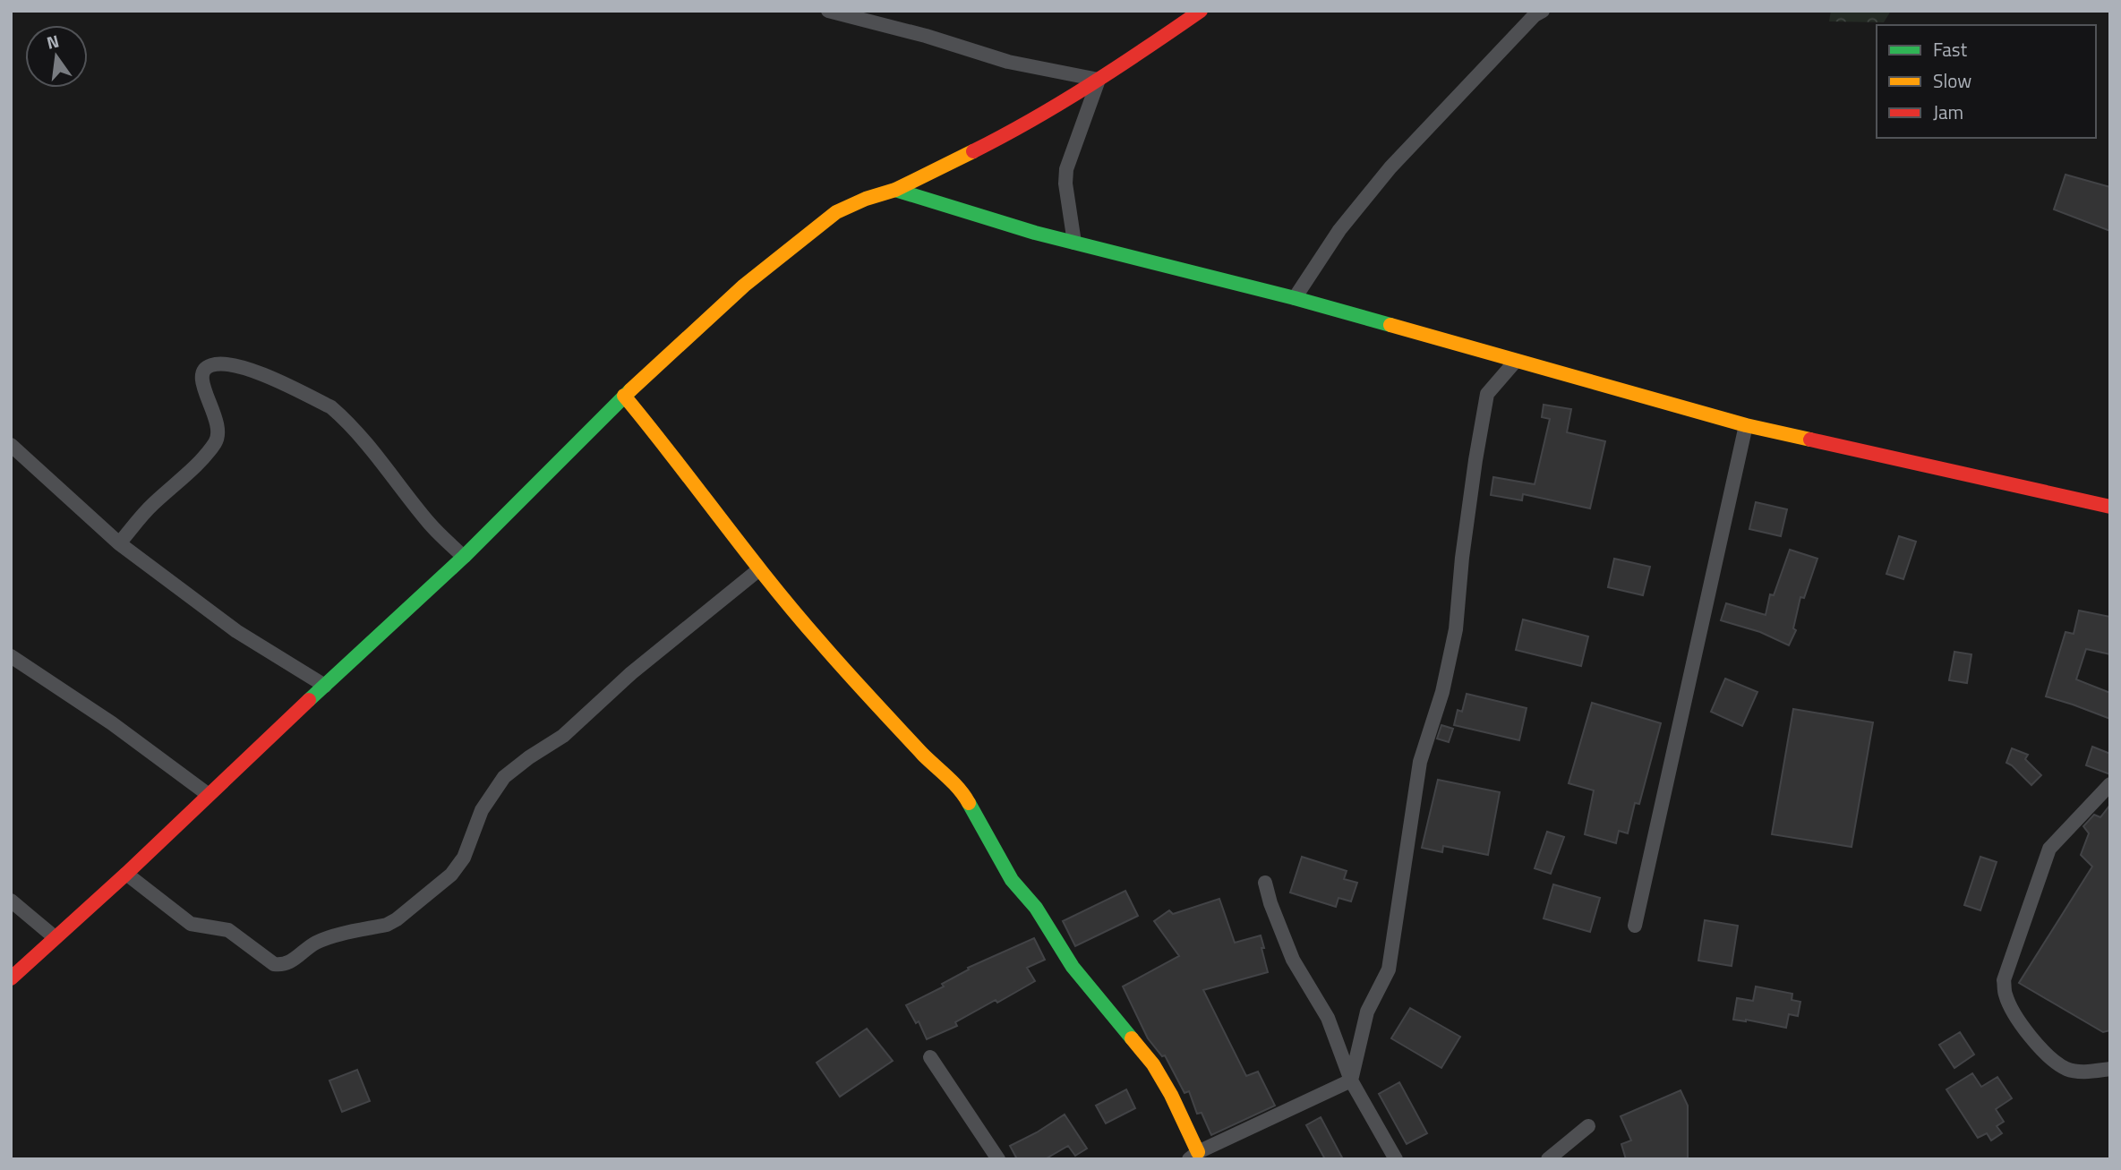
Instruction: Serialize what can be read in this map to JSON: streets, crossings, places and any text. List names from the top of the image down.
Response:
{
  "legend": ["Fast", "Slow", "Jam"],
  "north": "top"
}
